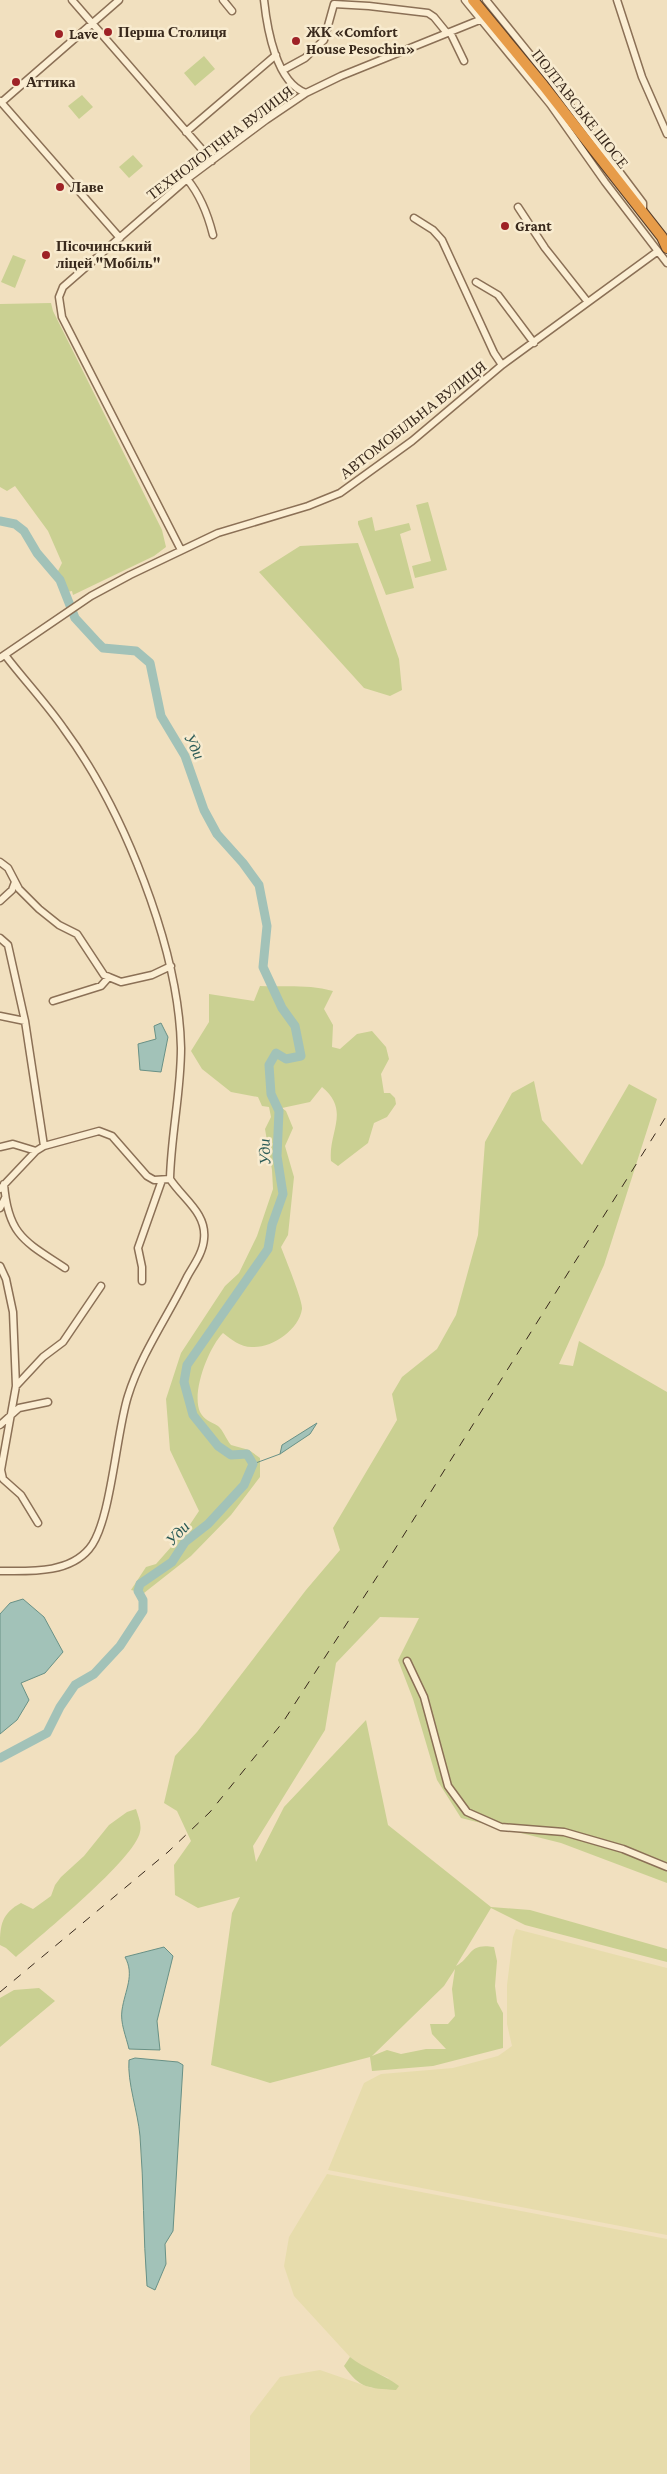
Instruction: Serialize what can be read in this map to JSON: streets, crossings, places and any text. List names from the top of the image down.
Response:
{
  "streets": {
    "highway": ["ПОЛТАВСЬКЕ ШОСЕ"],
    "street": ["ТЕХНОЛОГІЧНА ВУЛИЦЯ", "АВТОМОБІЛЬНА ВУЛИЦЯ"]
  },
  "crossings": [
    ["ПОЛТАВСЬКЕ ШОСЕ", "ТЕХНОЛОГІЧНА ВУЛИЦЯ"],
    ["ПОЛТАВСЬКЕ ШОСЕ", "АВТОМОБІЛЬНА ВУЛИЦЯ"],
    ["ТЕХНОЛОГІЧНА ВУЛИЦЯ", "АВТОМОБІЛЬНА ВУЛИЦЯ"]
  ],
  "water": ["Уди"],
  "places": [
    "Перша Столиця",
    "Lave",
    "ЖК «Comfort House Pesochin»",
    "Аттика",
    "Лаве",
    "Grant",
    "Пісочинський ліцей \"Мобіль\""
  ]
}
